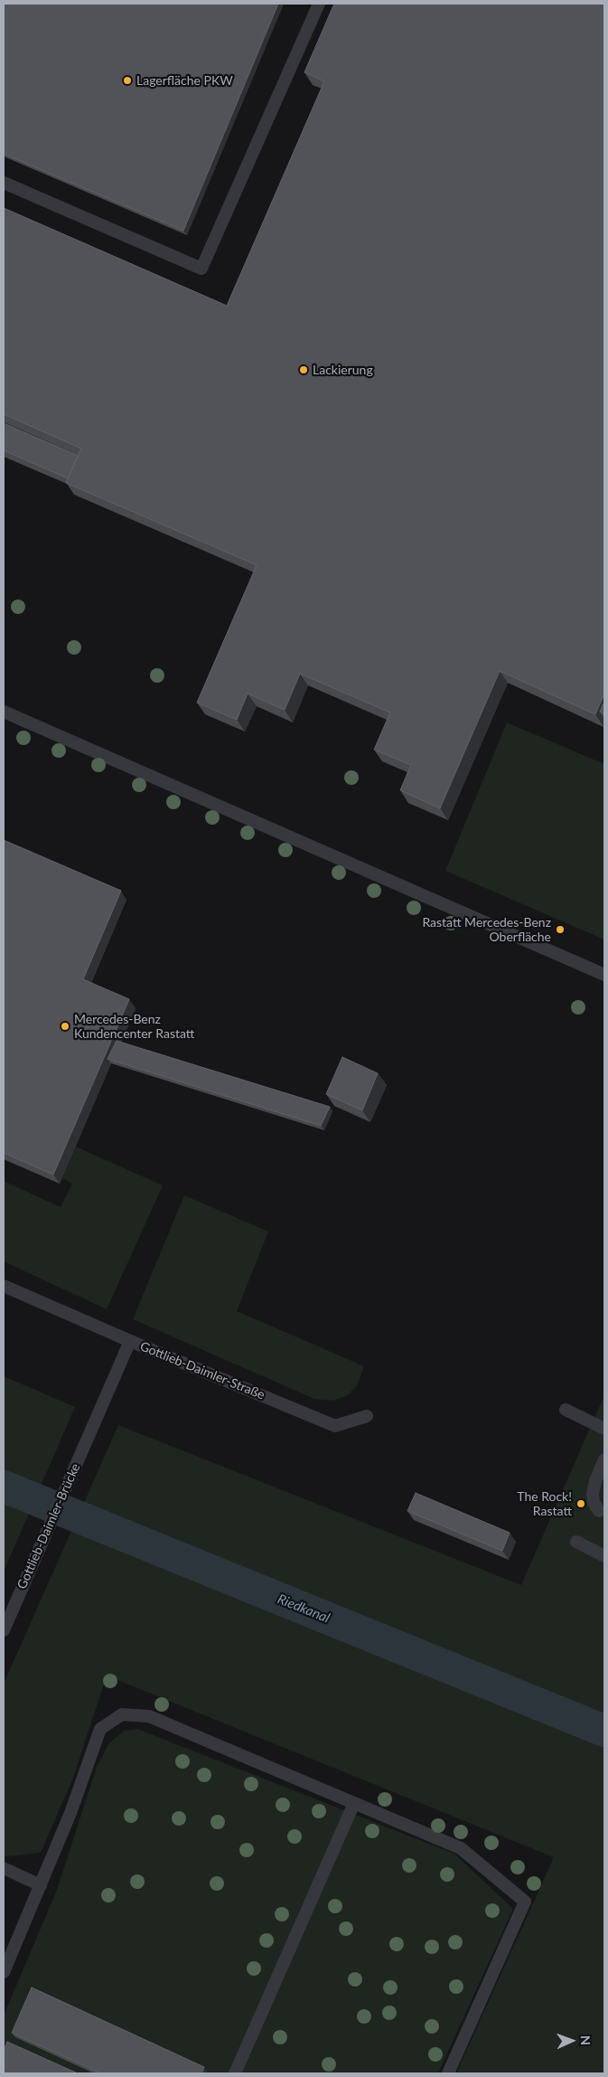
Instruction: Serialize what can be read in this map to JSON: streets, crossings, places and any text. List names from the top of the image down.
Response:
{
  "streets": {
    "lane": ["Gottlieb-Daimler-Straße", "Gottlieb-Daimler-Brücke"]
  },
  "crossings": [
    ["Gottlieb-Daimler-Straße", "Gottlieb-Daimler-Brücke"]
  ],
  "water": ["Riedkanal"],
  "places": [
    "Lagerfläche PKW",
    "Lackierung",
    "Rastatt Mercedes-Benz Oberfläche",
    "Mercedes-Benz Kundencenter Rastatt",
    "The Rock! Rastatt"
  ],
  "north": "right"
}
